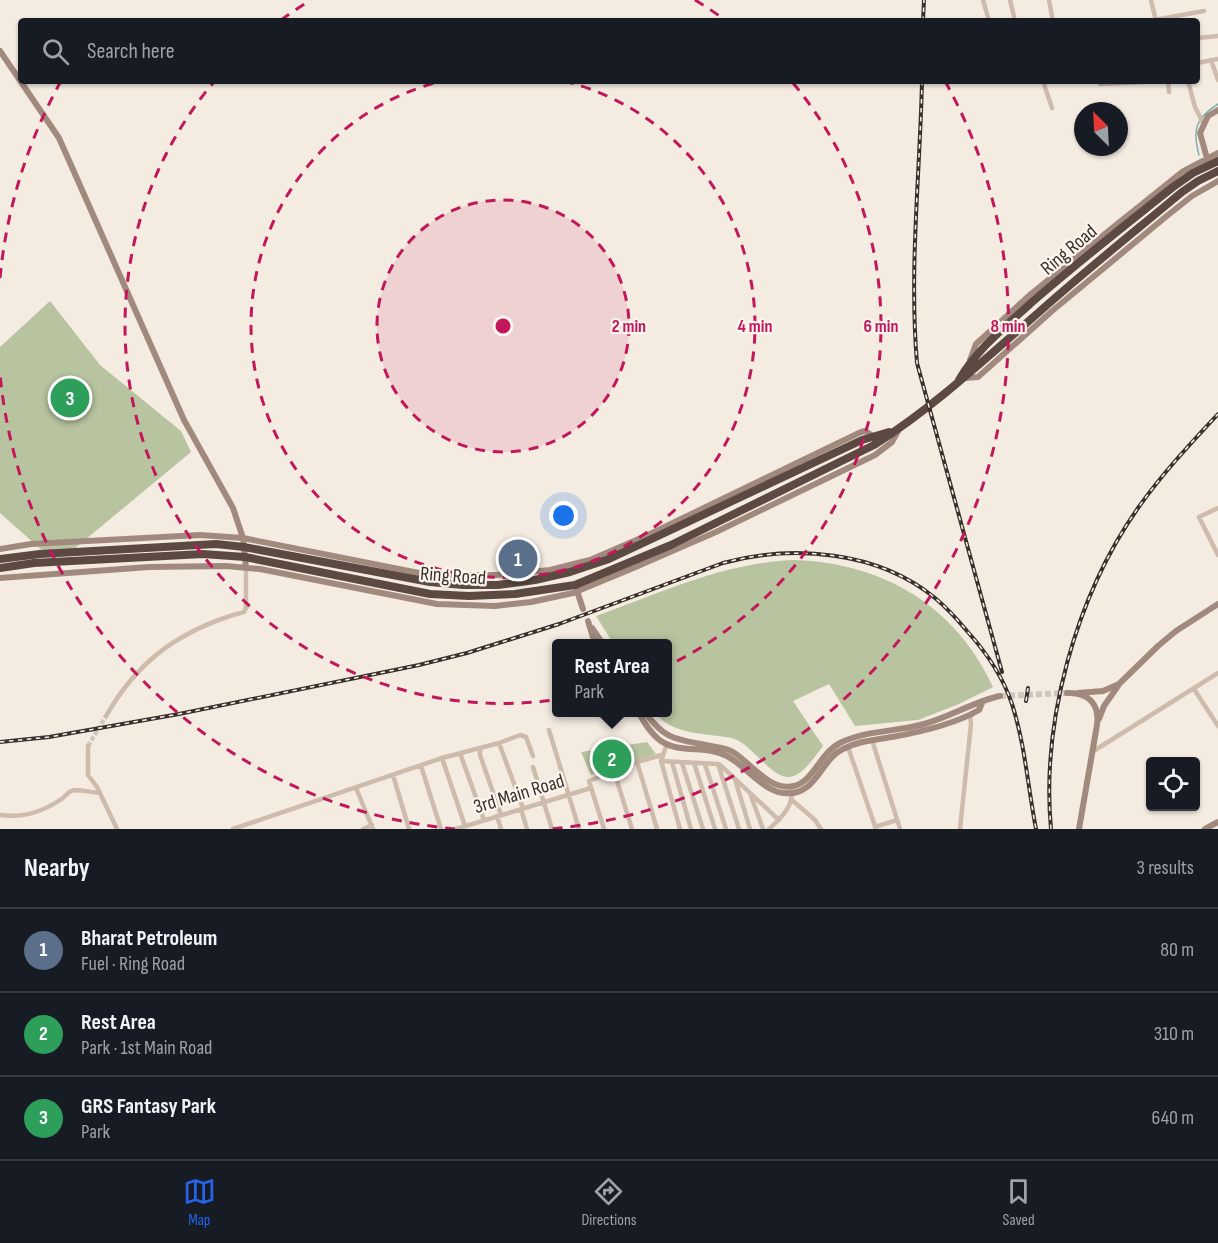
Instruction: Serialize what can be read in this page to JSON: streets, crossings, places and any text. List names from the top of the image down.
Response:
{
  "streets": {
    "highway": ["Ring Road"],
    "street": ["3rd Main Road"]
  },
  "north": "top left",
  "page": {
    "search": "Search here",
    "pins": ["3", "1", "2"],
    "popup": ["Rest Area", "Park"],
    "heading": ["Nearby", "3 results"],
    "list": [
      {
        "mark": "1",
        "name": "Bharat Petroleum",
        "note": "Fuel · Ring Road",
        "value": "80 m"
      },
      {
        "mark": "2",
        "name": "Rest Area",
        "note": "Park · 1st Main Road",
        "value": "310 m"
      },
      {
        "mark": "3",
        "name": "GRS Fantasy Park",
        "note": "Park",
        "value": "640 m"
      }
    ],
    "nav": ["Map", "Directions", "Saved"]
  },
  "rings": [
    "2 min",
    "4 min",
    "6 min",
    "8 min"
  ]
}
